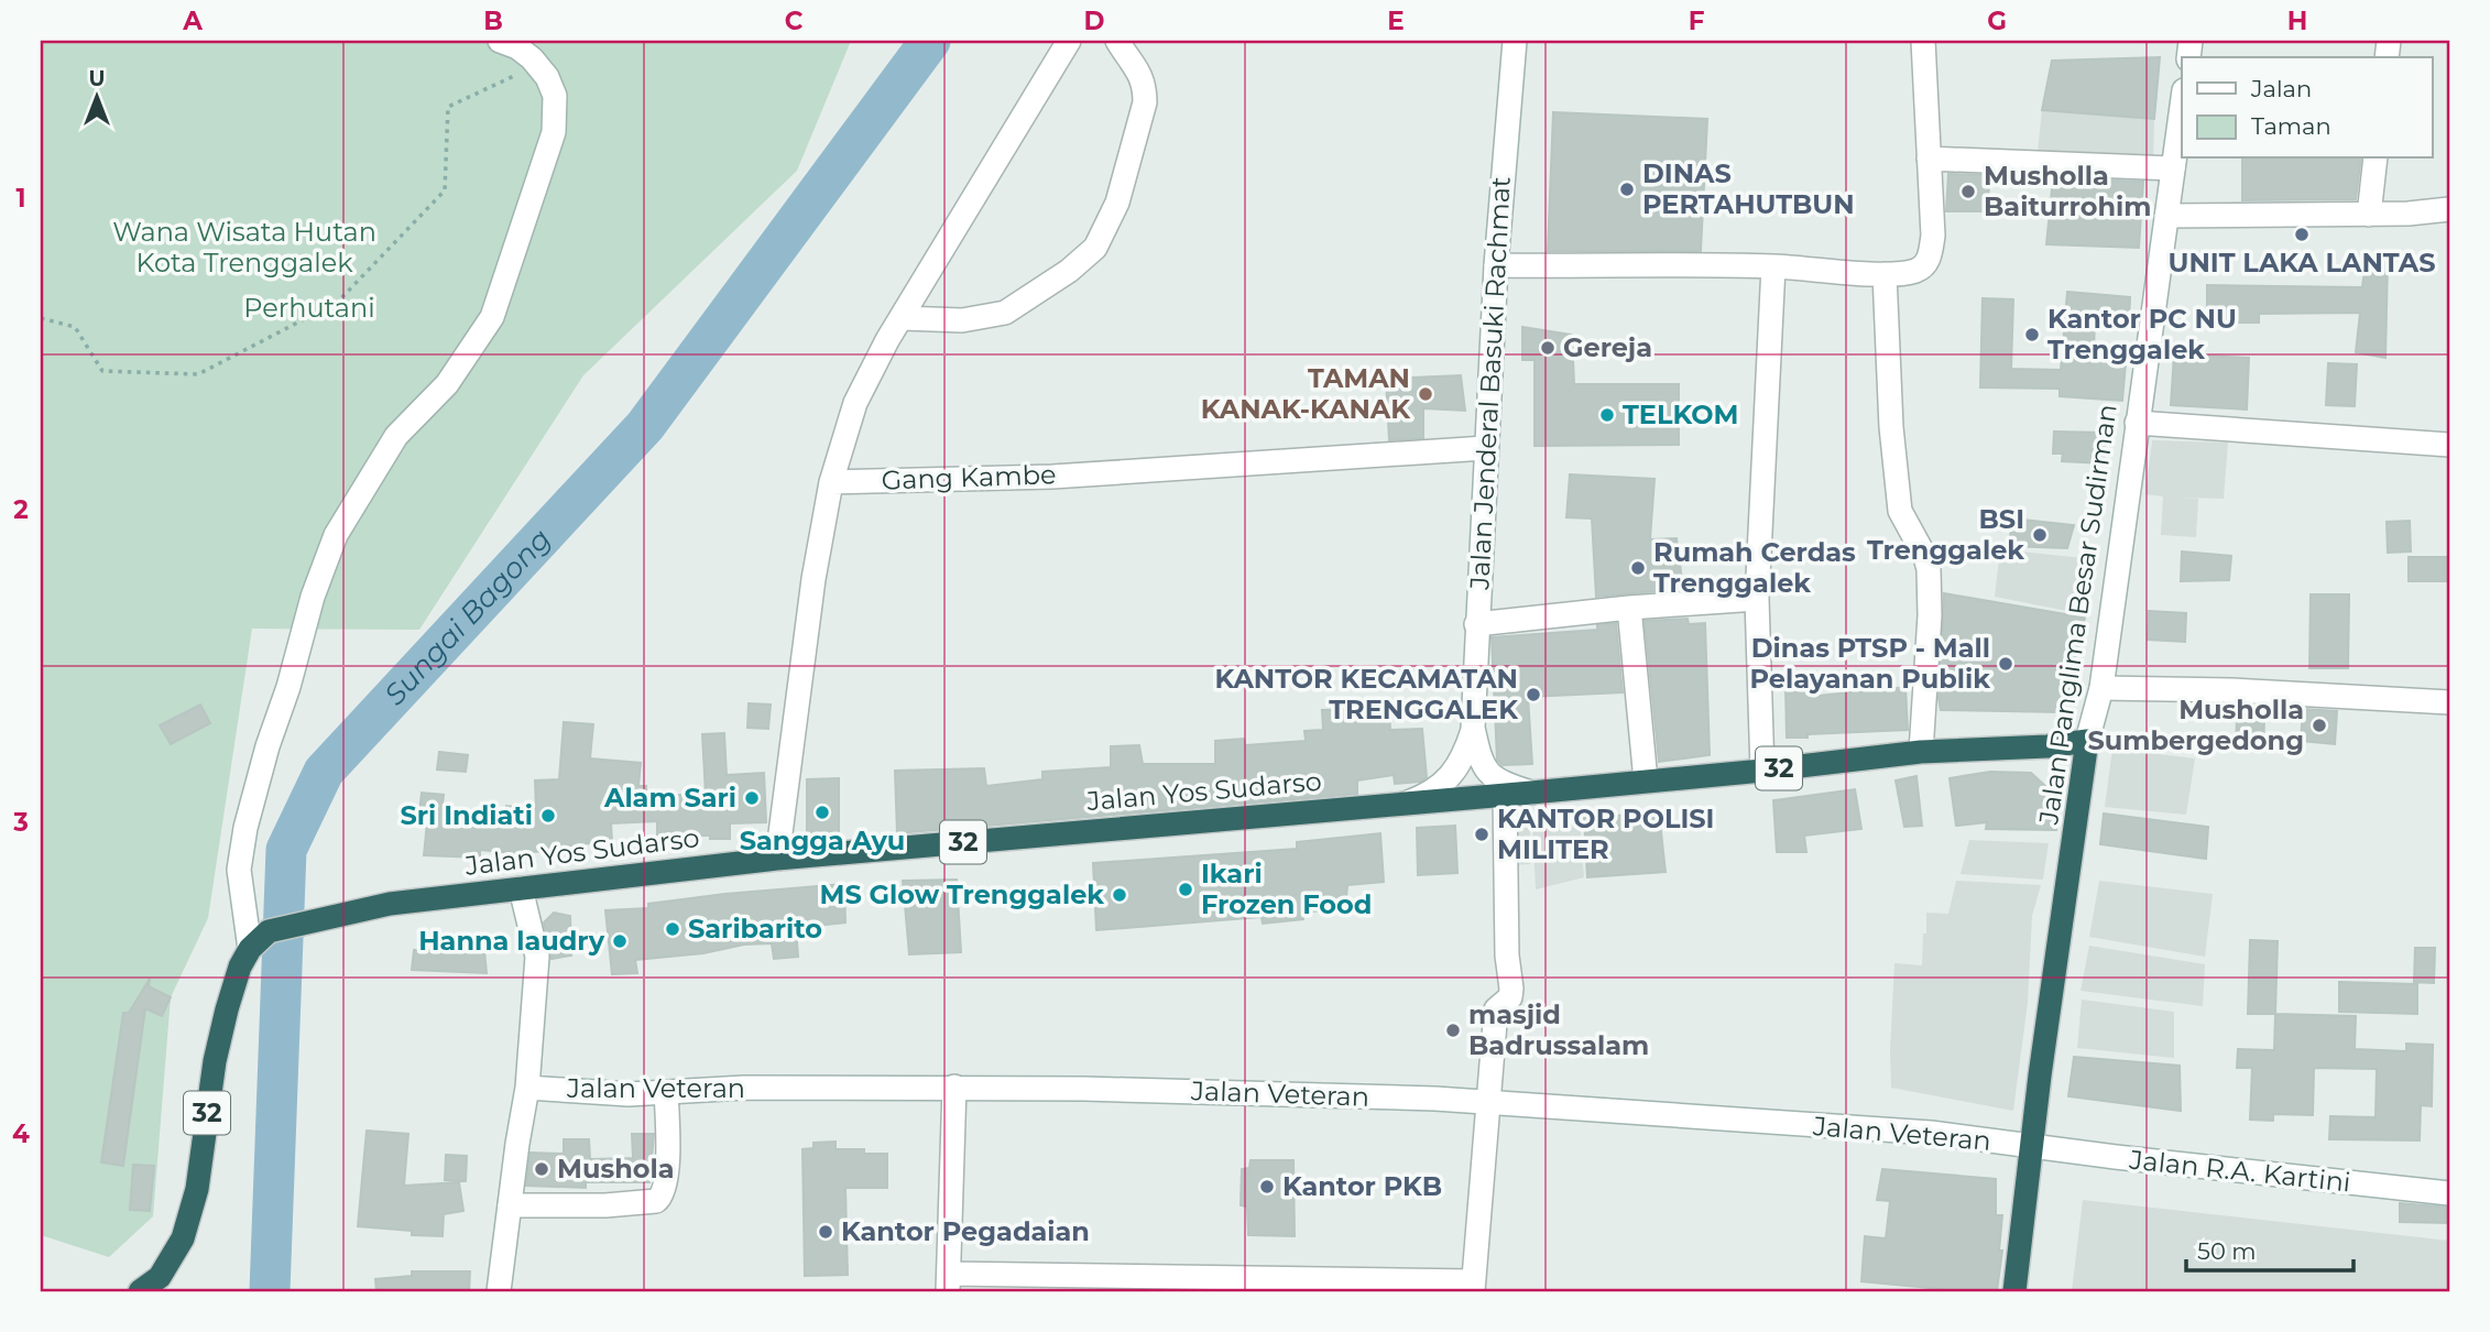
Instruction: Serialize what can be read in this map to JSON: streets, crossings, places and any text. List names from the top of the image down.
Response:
{
  "streets": {
    "highway": ["Jalan Panglima Besar Sudirman", "32", "Jalan Yos Sudarso"],
    "street": [
      "Jalan Jenderal Basuki Rachmat",
      "Gang Kambe",
      "Jalan Veteran",
      "Jalan R.A. Kartini"
    ]
  },
  "crossings": [
    ["Jalan Jenderal Basuki Rachmat", "Gang Kambe"],
    ["Jalan Panglima Besar Sudirman", "32"],
    ["Jalan Panglima Besar Sudirman", "Jalan Veteran"],
    ["Jalan Panglima Besar Sudirman", "Jalan R.A. Kartini"],
    ["32", "Jalan Yos Sudarso"],
    ["Jalan Veteran", "Jalan R.A. Kartini"]
  ],
  "water": ["Sungai Bagong"],
  "parks": ["Wana Wisata Hutan Kota Trenggalek", "Perhutani"],
  "places": [
    "DINAS PERTAHUTBUN",
    "Musholla Baiturrohim",
    "UNIT LAKA LANTAS",
    "Kantor PC NU Trenggalek",
    "Gereja",
    "TAMAN KANAK-KANAK",
    "TELKOM",
    "BSI Trenggalek",
    "Rumah Cerdas Trenggalek",
    "Dinas PTSP - Mall Pelayanan Publik",
    "KANTOR KECAMATAN TRENGGALEK",
    "Musholla Sumbergedong",
    "Alam Sari",
    "Sangga Ayu",
    "Sri Indiati",
    "KANTOR POLISI MILITER",
    "Ikari Frozen Food",
    "MS Glow Trenggalek",
    "Saribarito",
    "Hanna laudry",
    "masjid Badrussalam",
    "Mushola",
    "Kantor PKB",
    "Kantor Pegadaian"
  ],
  "legend": ["Jalan", "Taman"],
  "scale_bar": "50 m",
  "north": "top",
  "grid": {
    "columns": [
      "A",
      "B",
      "C",
      "D",
      "E",
      "F",
      "G",
      "H"
    ],
    "rows": [
      "1",
      "2",
      "3",
      "4"
    ]
  }
}
